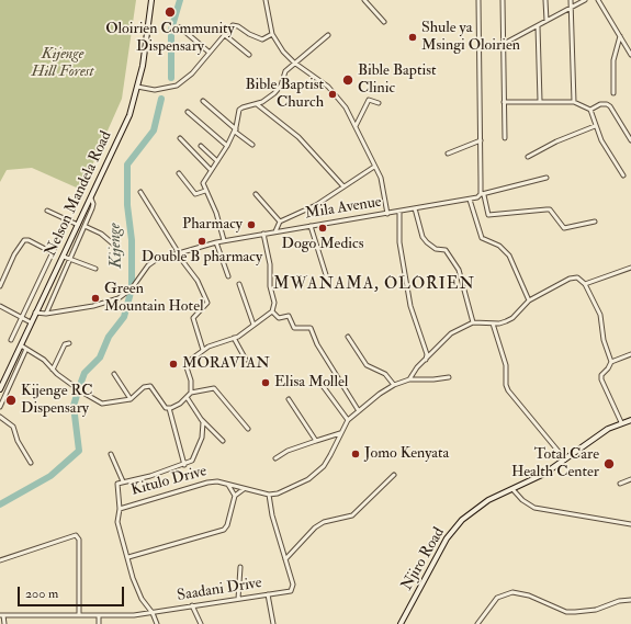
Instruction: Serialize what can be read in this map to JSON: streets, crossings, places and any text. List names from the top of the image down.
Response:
{
  "streets": {
    "main road": ["Nelson Mandela Road", "Njiro Road"],
    "street": ["Mila Avenue", "Kitulo Drive", "Saadani Drive"]
  },
  "crossings": [
    ["Nelson Mandela Road", "Mila Avenue"],
    ["Kitulo Drive", "Saadani Drive"]
  ],
  "districts": ["MWANAMA, OLORIEN"],
  "water": ["Kijenge"],
  "parks": ["Kijenge Hill Forest"],
  "places": [
    "Oloirien Community Dispensary",
    "Shule ya Msingi Oloirien",
    "Bible Baptist Clinic",
    "Bible Baptist Church",
    "Pharmacy",
    "Dogo Medics",
    "Double B pharmacy",
    "Green Mountain Hotel",
    "MORAVIAN",
    "Elisa Mollel",
    "Kijenge RC Dispensary",
    "Jomo Kenyata",
    "Total Care Health Center"
  ],
  "scale_bar": "200 m"
}
